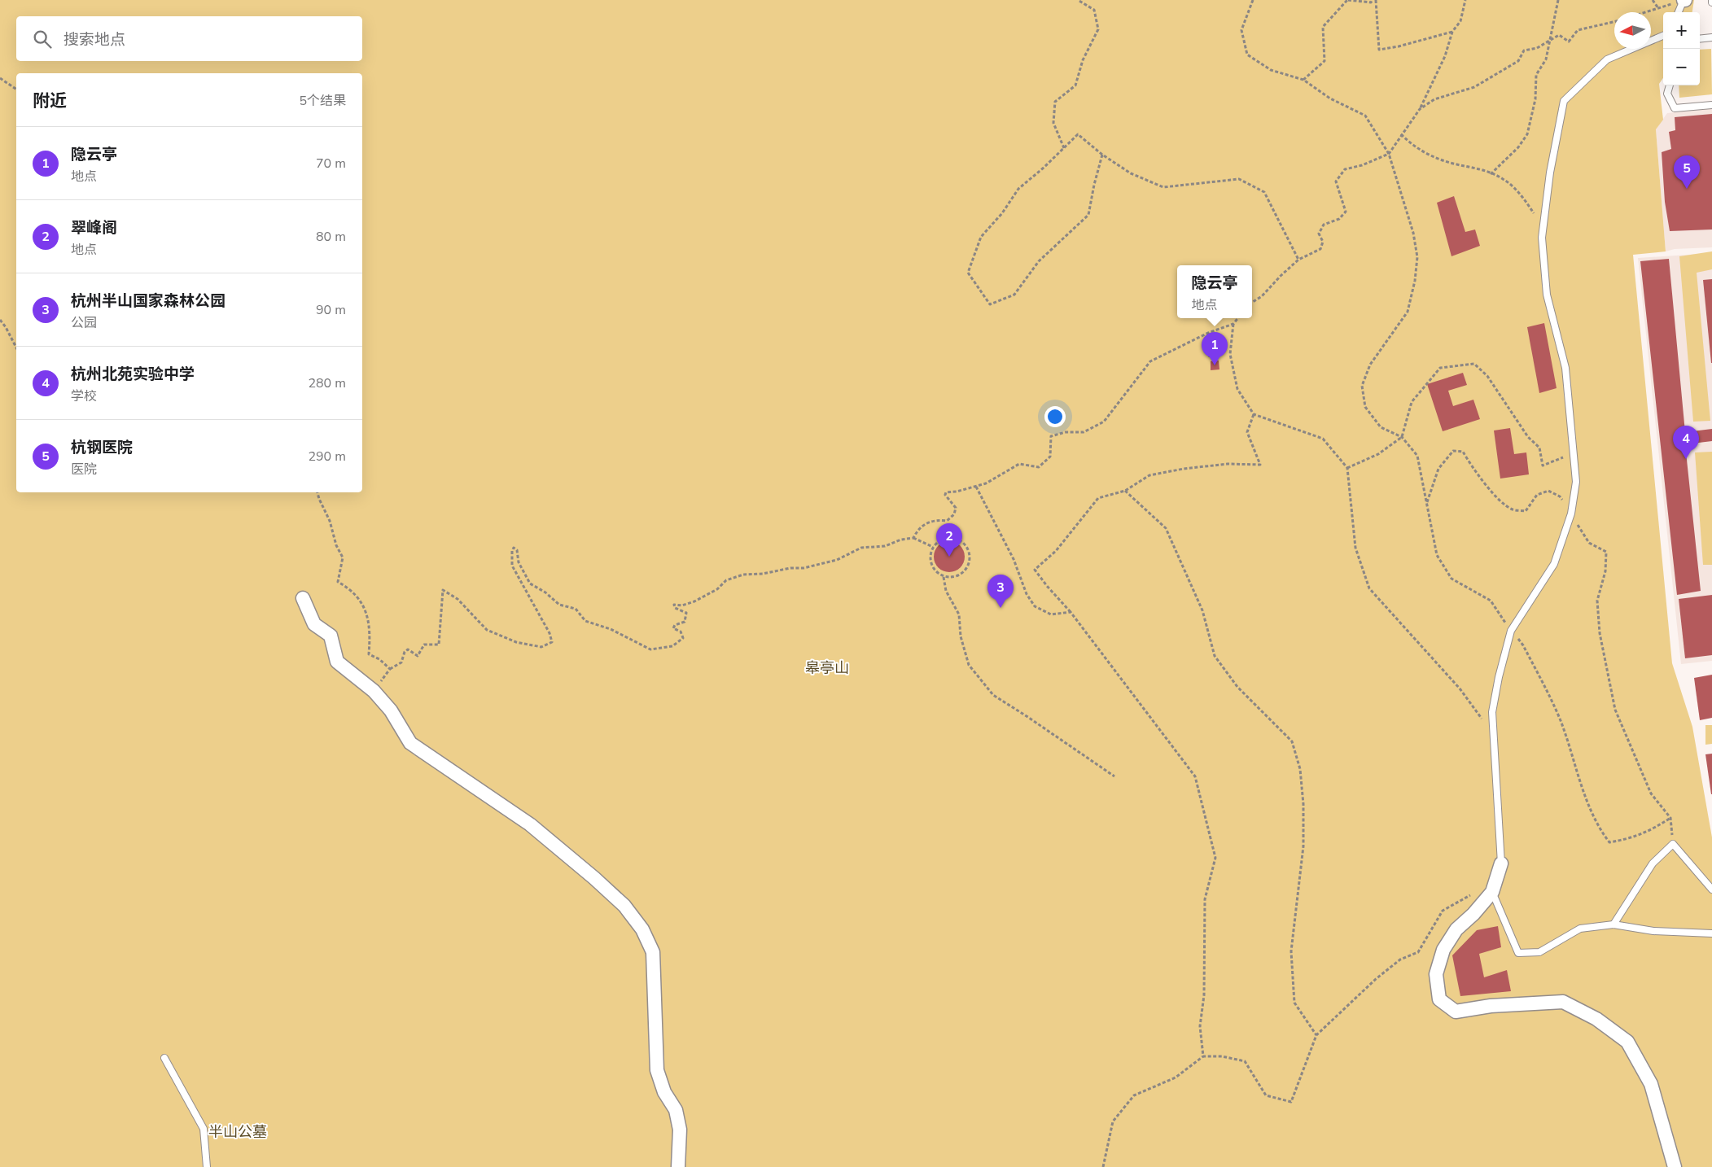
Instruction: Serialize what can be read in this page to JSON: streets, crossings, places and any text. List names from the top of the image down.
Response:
{
  "parks": ["皋亭山", "半山公墓"],
  "north": "left",
  "page": {
    "map_buttons": ["+", "−"],
    "search": "搜索地点",
    "heading": ["附近", "5个结果"],
    "list": [
      {
        "mark": "1",
        "name": "隐云亭",
        "note": "地点",
        "value": "70 m"
      },
      {
        "mark": "2",
        "name": "翠峰阁",
        "note": "地点",
        "value": "80 m"
      },
      {
        "mark": "3",
        "name": "杭州半山国家森林公园",
        "note": "公园",
        "value": "90 m"
      },
      {
        "mark": "4",
        "name": "杭州北苑实验中学",
        "note": "学校",
        "value": "280 m"
      },
      {
        "mark": "5",
        "name": "杭钢医院",
        "note": "医院",
        "value": "290 m"
      }
    ],
    "pins": [
      "5",
      "1",
      "4",
      "2",
      "3"
    ],
    "popup": ["隐云亭", "地点"]
  }
}
